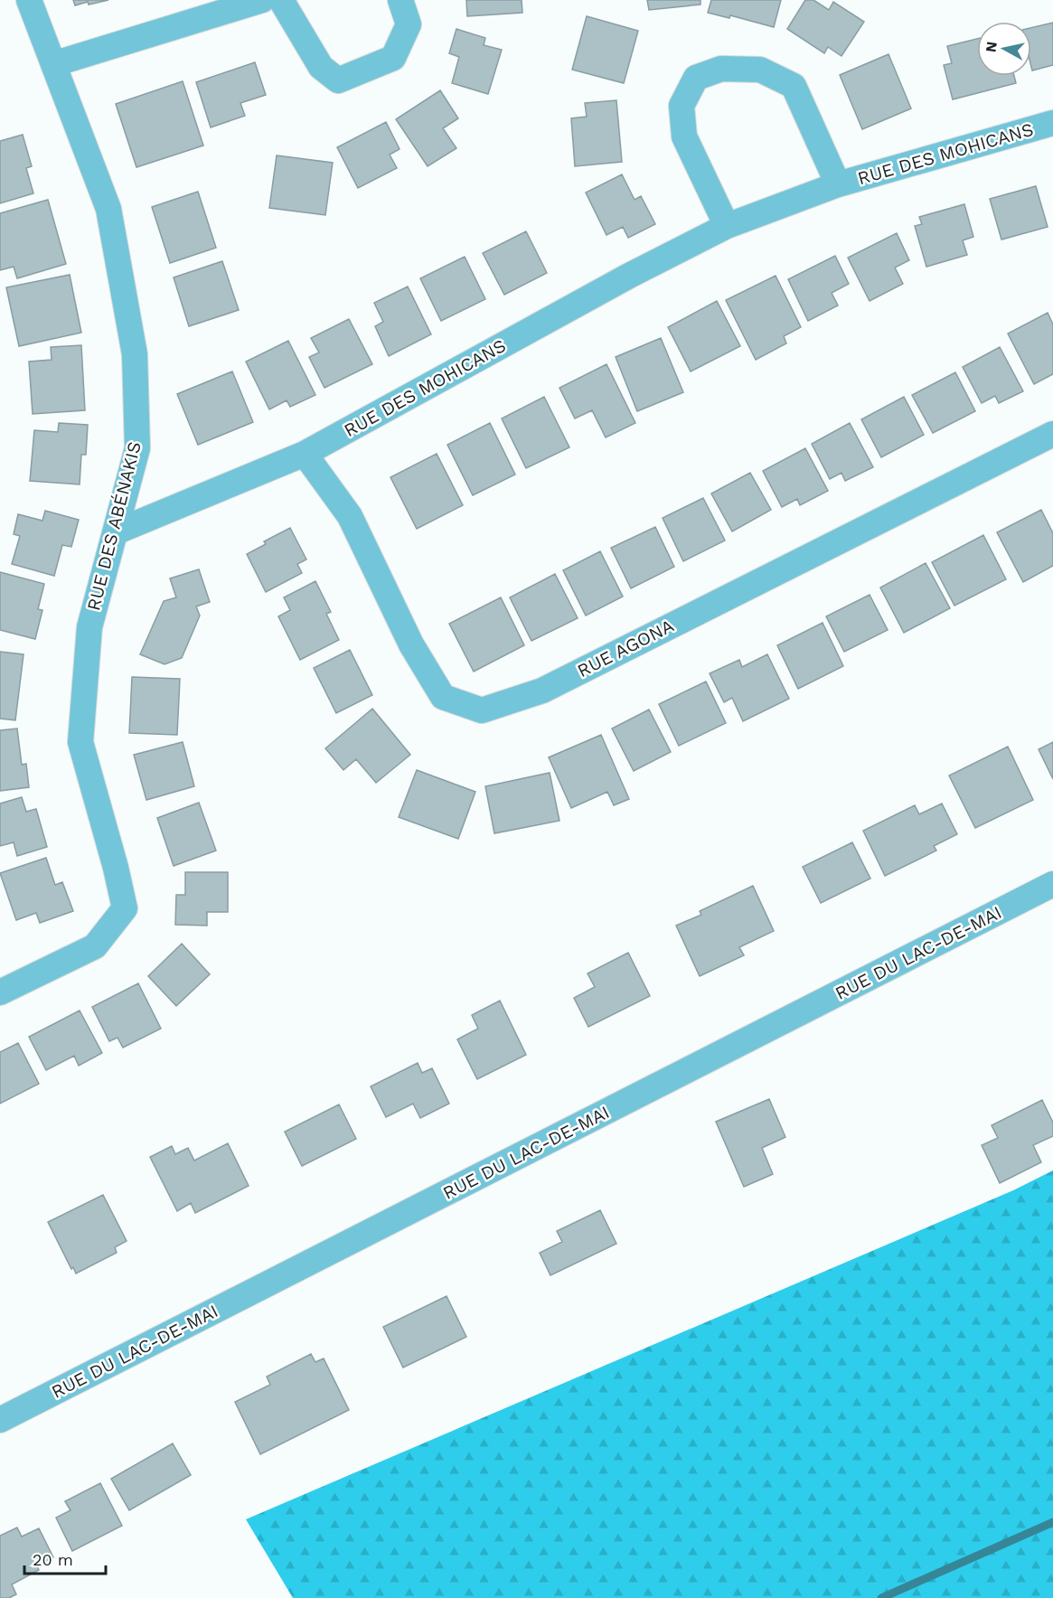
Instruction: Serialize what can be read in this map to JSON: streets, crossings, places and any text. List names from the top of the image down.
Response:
{
  "streets": {
    "street": [
      "RUE DES MOHICANS",
      "RUE DES ABÉNAKIS",
      "RUE AGONA",
      "RUE DU LAC-DE-MAI"
    ]
  },
  "crossings": [
    ["RUE DES MOHICANS", "RUE DES ABÉNAKIS"],
    ["RUE DES MOHICANS", "RUE AGONA"]
  ],
  "scale_bar": "20 m",
  "north": "left"
}
